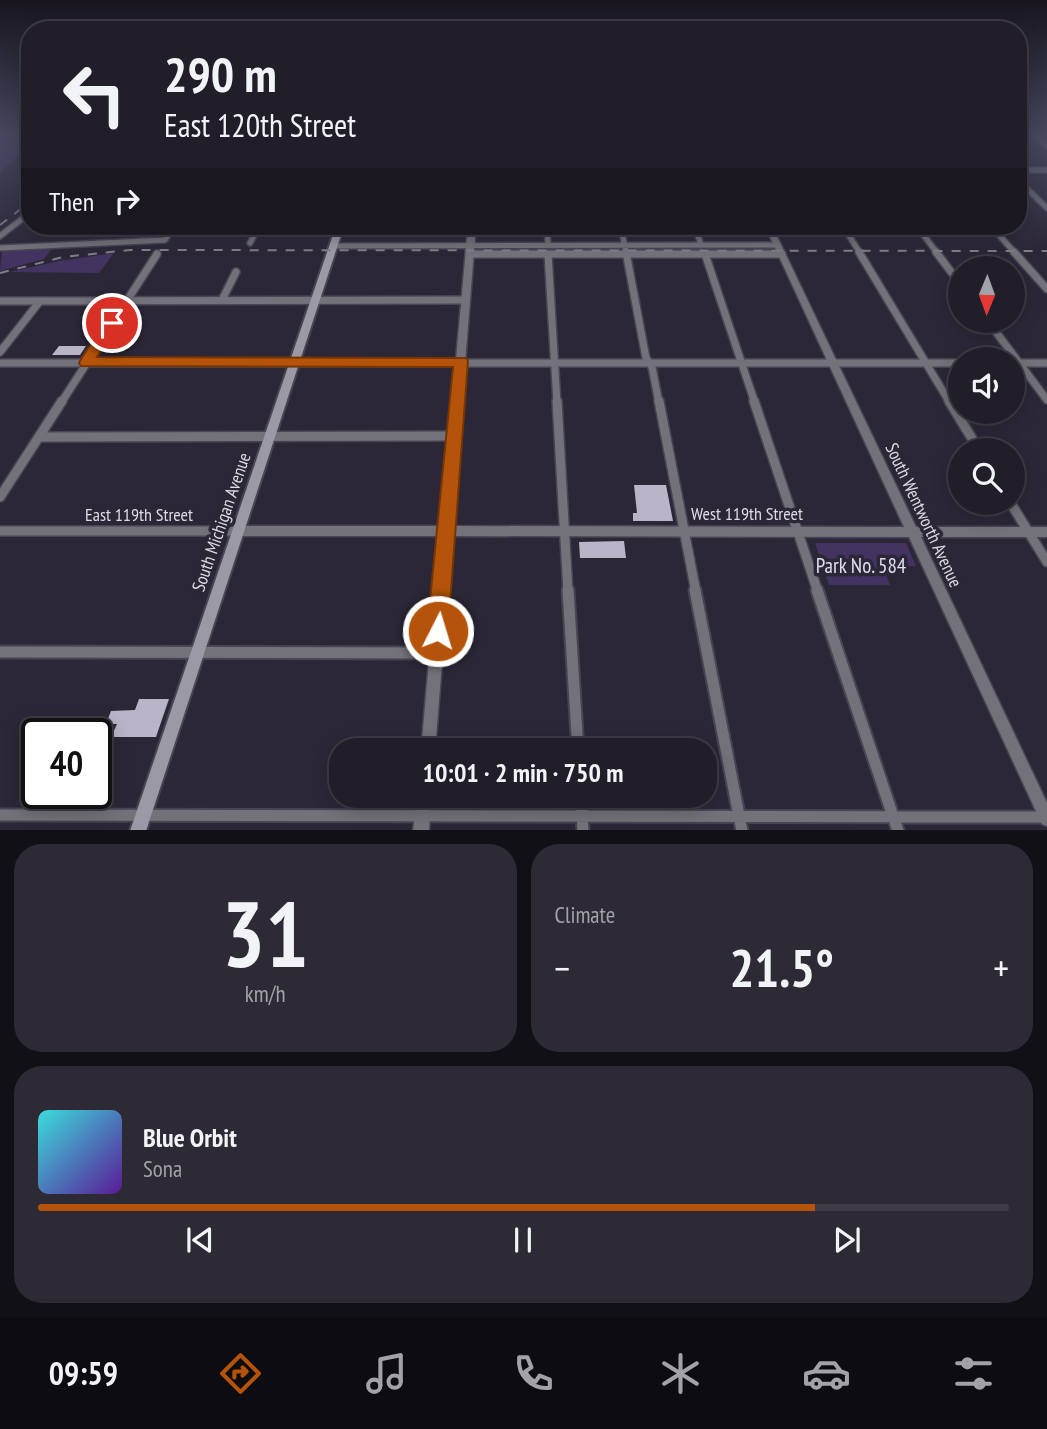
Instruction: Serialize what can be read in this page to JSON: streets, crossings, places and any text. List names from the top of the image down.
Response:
{
  "streets": {
    "main road": ["South Michigan Avenue"],
    "street": ["West 119th Street", "East 119th Street", "South Wentworth Avenue"]
  },
  "crossings": [
    ["West 119th Street", "East 119th Street"],
    ["West 119th Street", "South Wentworth Avenue"],
    ["East 119th Street", "South Michigan Avenue"]
  ],
  "parks": ["Park No. 584"],
  "north": "bottom",
  "page": {
    "turn": ["290 m", "East 120th Street"],
    "then": "Then",
    "limit": "40",
    "trip": "10:01 · 2 min · 750 m",
    "tile": [
      ["31", "km/h"],
      "Climate"
    ],
    "heat": ["−", "21.5°", "+"],
    "song": ["Blue Orbit", "Sona"],
    "tabs": "09:59"
  }
}
